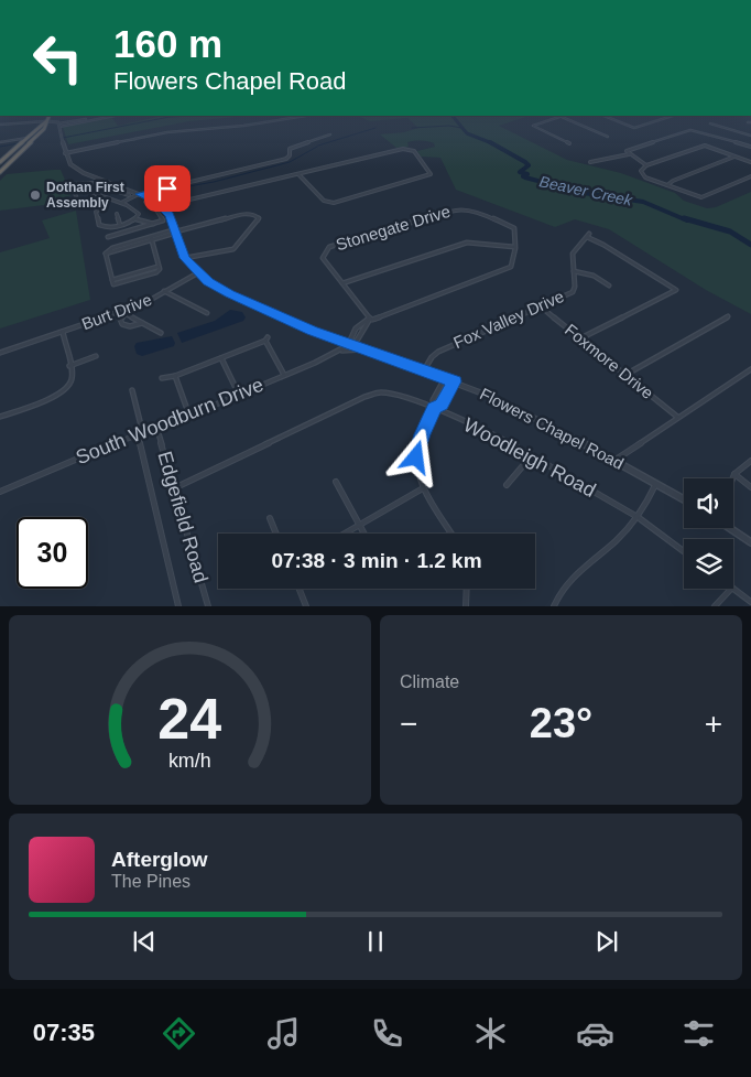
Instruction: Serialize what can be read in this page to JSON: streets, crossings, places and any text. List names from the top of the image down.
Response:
{
  "streets": {
    "street": [
      "Stonegate Drive",
      "Burt Drive",
      "Fox Valley Drive",
      "Foxmore Drive",
      "South Woodburn Drive",
      "Flowers Chapel Road",
      "Woodleigh Road",
      "Edgefield Road"
    ]
  },
  "crossings": [
    ["Burt Drive", "Flowers Chapel Road"],
    ["Fox Valley Drive", "Foxmore Drive"],
    ["Fox Valley Drive", "Flowers Chapel Road"],
    ["South Woodburn Drive", "Flowers Chapel Road"],
    ["South Woodburn Drive", "Edgefield Road"],
    ["Woodleigh Road", "Edgefield Road"]
  ],
  "water": ["Beaver Creek"],
  "places": ["Dothan First Assembly"],
  "page": {
    "turn": ["160 m", "Flowers Chapel Road"],
    "limit": "30",
    "trip": "07:38 · 3 min · 1.2 km",
    "tile": "Climate",
    "heat": ["−", "23°", "+"],
    "song": ["Afterglow", "The Pines"],
    "tabs": "07:35",
    "gauge": ["24", "km/h"]
  }
}
